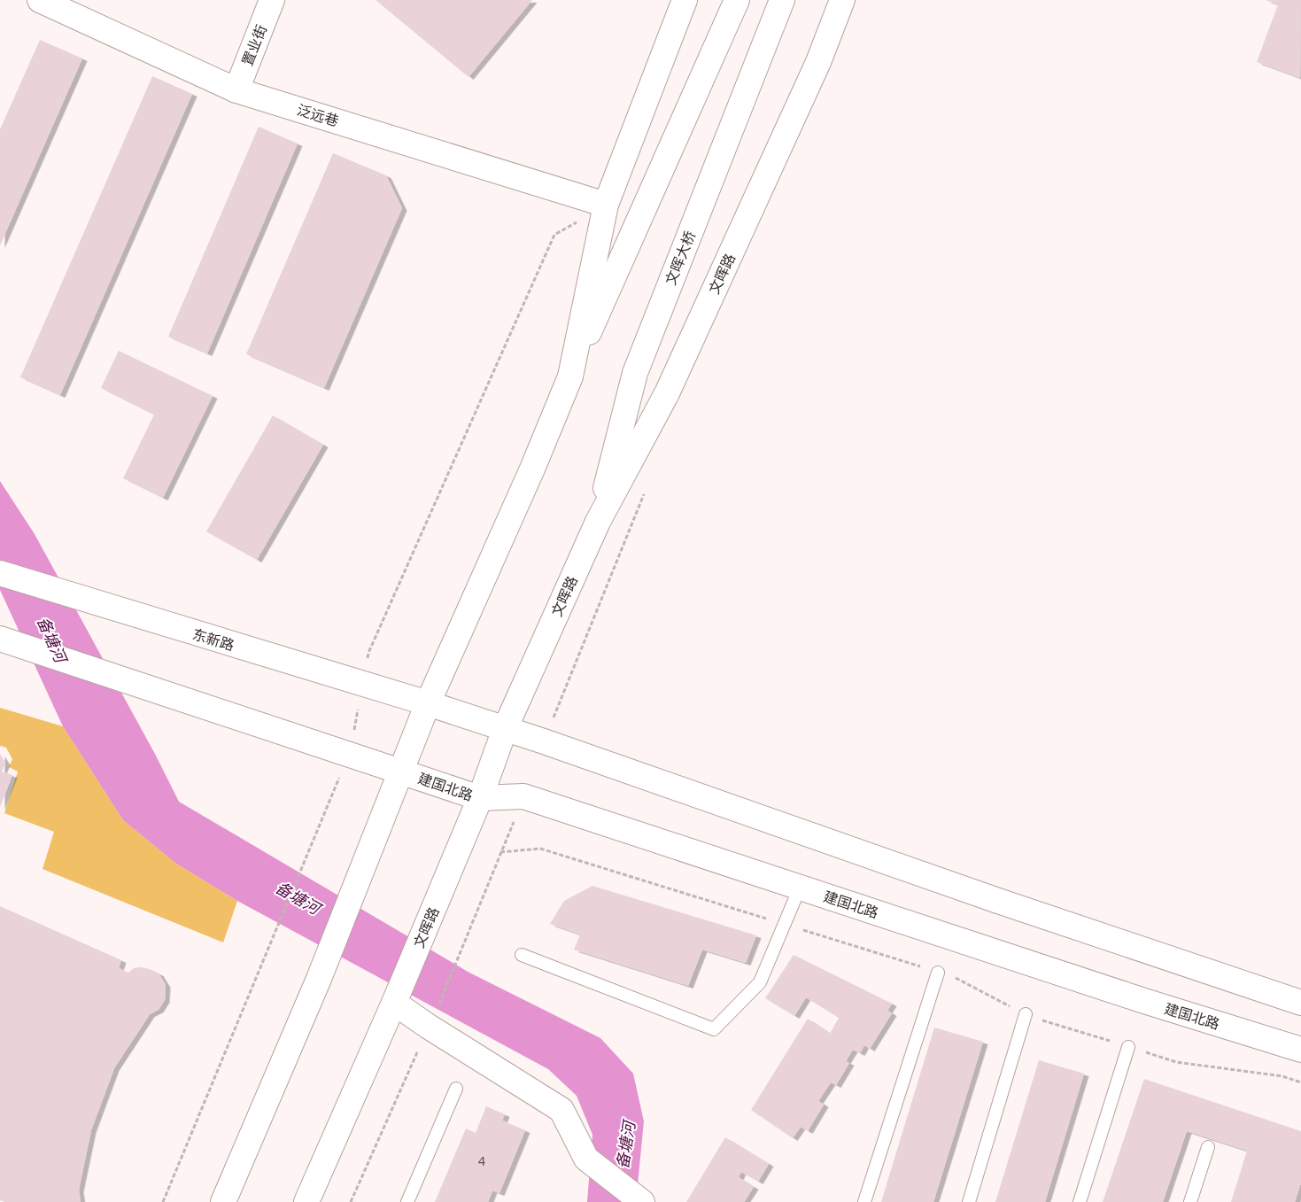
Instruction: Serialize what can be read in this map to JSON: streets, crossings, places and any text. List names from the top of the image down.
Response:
{
  "streets": {
    "main road": [
      "置业街",
      "泛远巷",
      "文晖大桥",
      "文晖路",
      "东新路",
      "建国北路"
    ]
  },
  "crossings": [
    ["置业街", "泛远巷"],
    ["文晖大桥", "文晖路"],
    ["文晖路", "建国北路"]
  ],
  "water": ["备塘河"],
  "house_numbers": ["4"]
}
